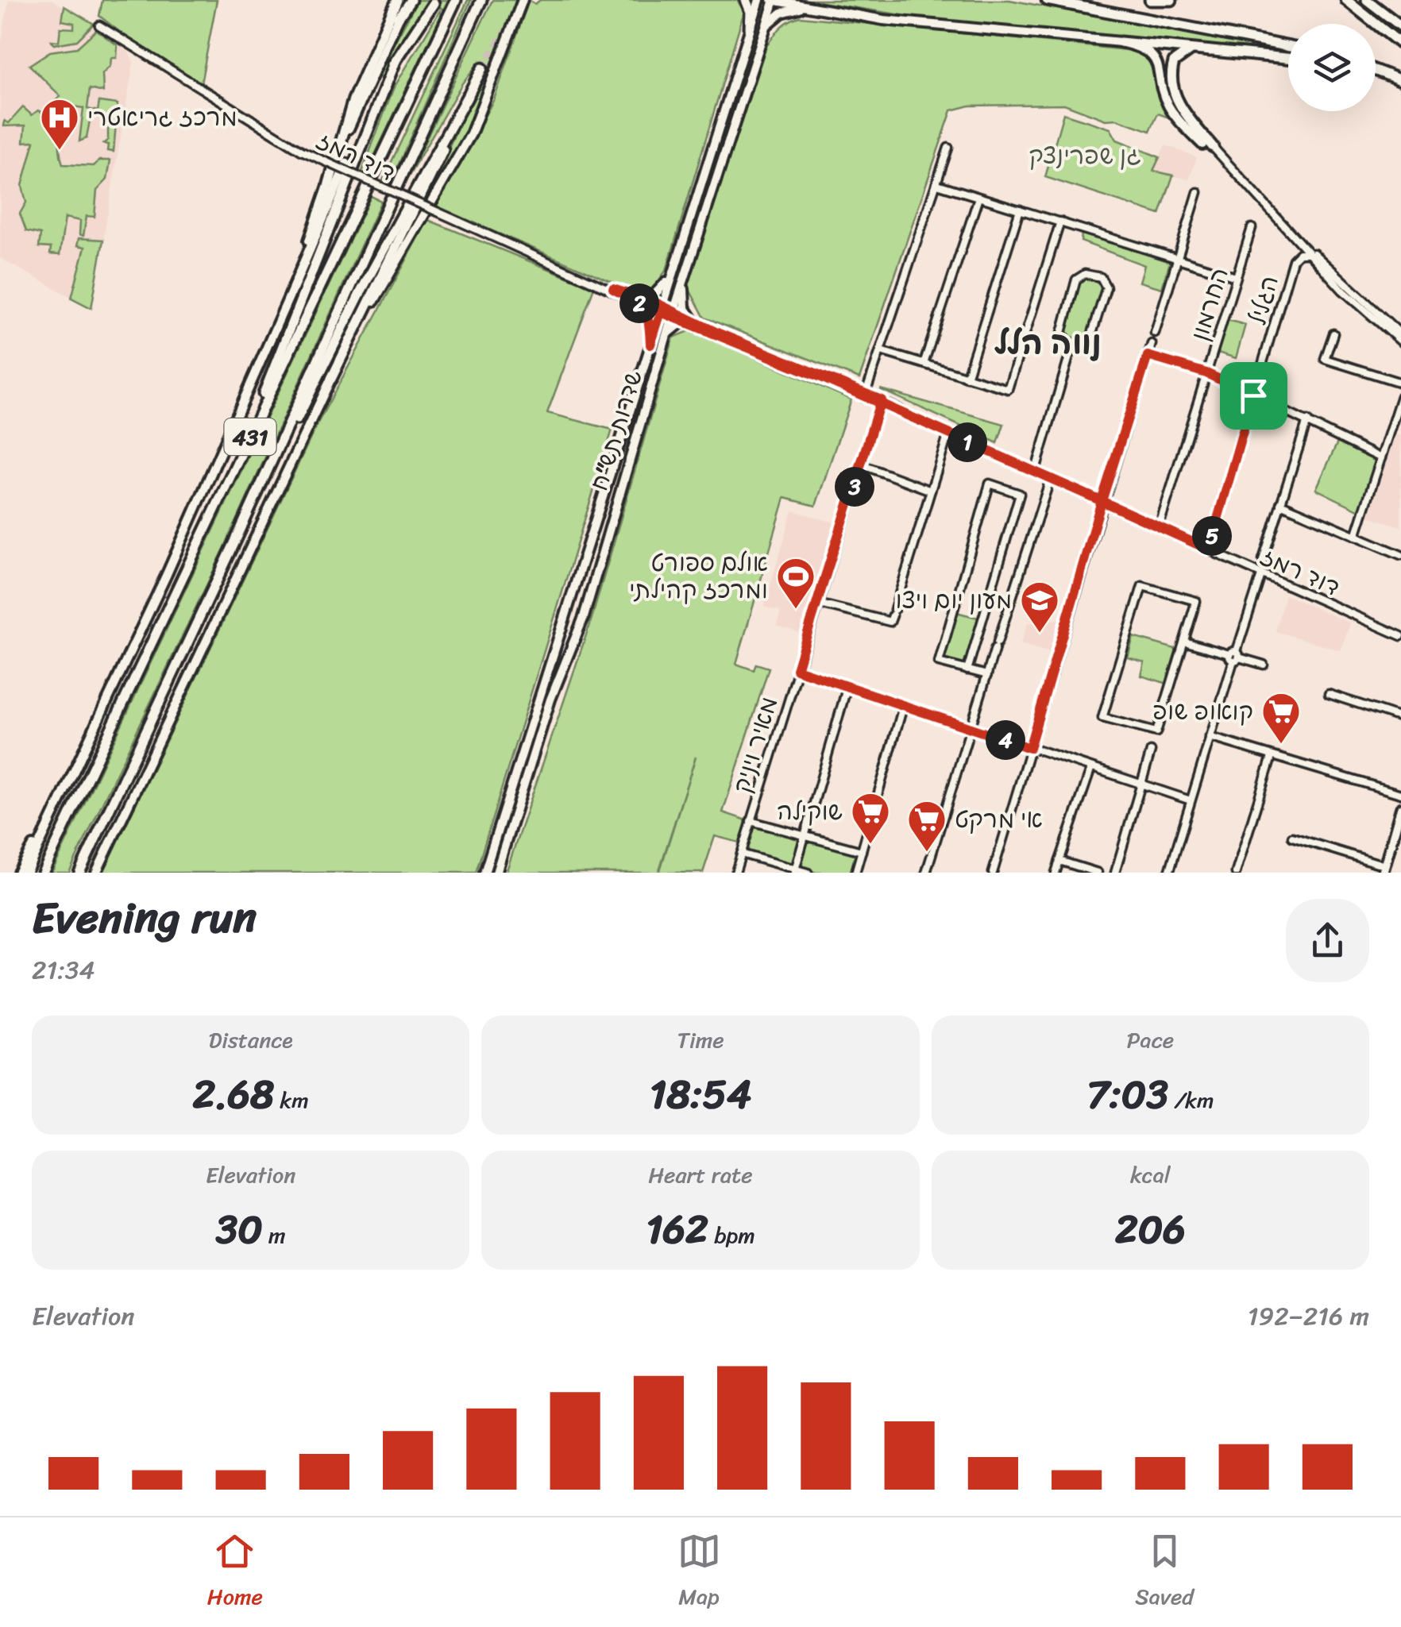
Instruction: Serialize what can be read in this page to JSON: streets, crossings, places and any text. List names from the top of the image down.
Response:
{
  "streets": {
    "highway": ["431"],
    "main road": ["שדרות תש\"ח"],
    "street": [
      "דוד רמז",
      "הגליל",
      "החרמון",
      "מאיר ויניק"
    ]
  },
  "crossings": [
    ["דוד רמז", "הגליל"],
    ["דוד רמז", "החרמון"],
    ["דוד רמז", "שדרות תש\"ח"],
    ["דוד רמז", "מאיר ויניק"]
  ],
  "districts": ["נווה הלל"],
  "parks": ["גן שפרינצק"],
  "places": {
    "hospital": ["מרכז גריאטרי"],
    "sports": ["אולם ספורט ומרכז קהילתי"],
    "school or university": ["מעון יום ויצו"],
    "supermarket": ["קואופ שופ", "שוקילה", "אי מרקט"]
  },
  "page": {
    "pins": [
      "2",
      "1",
      "3",
      "5",
      "4"
    ],
    "heading": ["Evening run", "21:34"],
    "stats": [
      ["Distance", "2.68 km"],
      ["Time", "18:54"],
      ["Pace", "7:03 /km"],
      ["Elevation", "30 m"],
      ["Heart rate", "162 bpm"],
      ["kcal", "206"]
    ],
    "chart": ["Elevation", "192–216 m"],
    "tabs": ["Home", "Map", "Saved"]
  }
}
